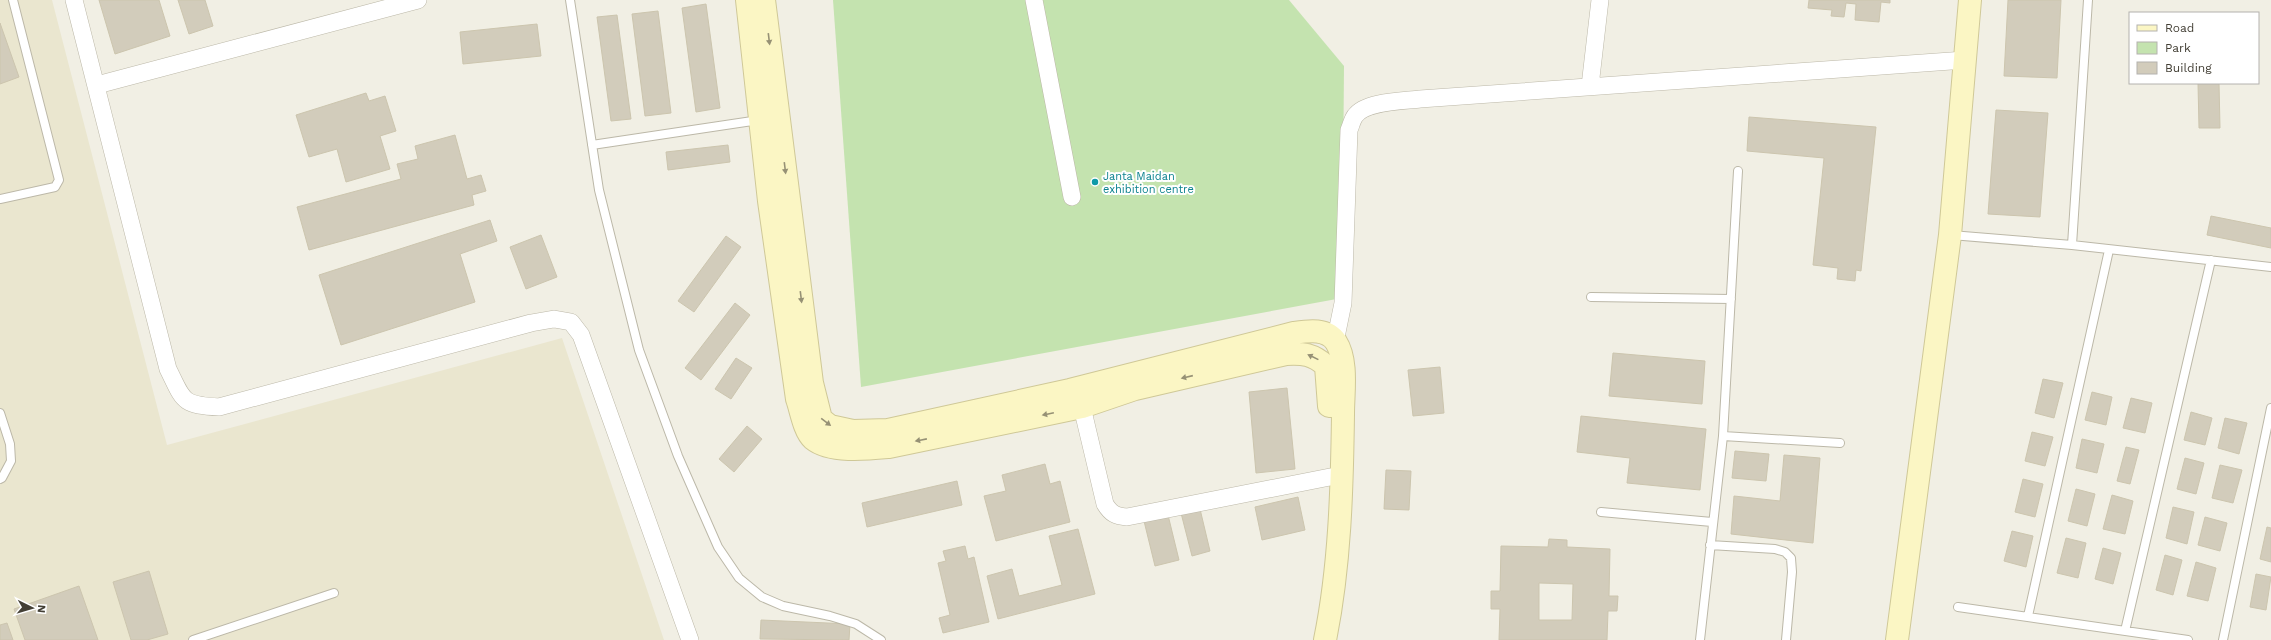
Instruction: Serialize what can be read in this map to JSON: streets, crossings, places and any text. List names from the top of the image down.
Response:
{
  "places": ["Janta Maidan exhibition centre"],
  "legend": ["Road", "Park", "Building"],
  "north": "right"
}
